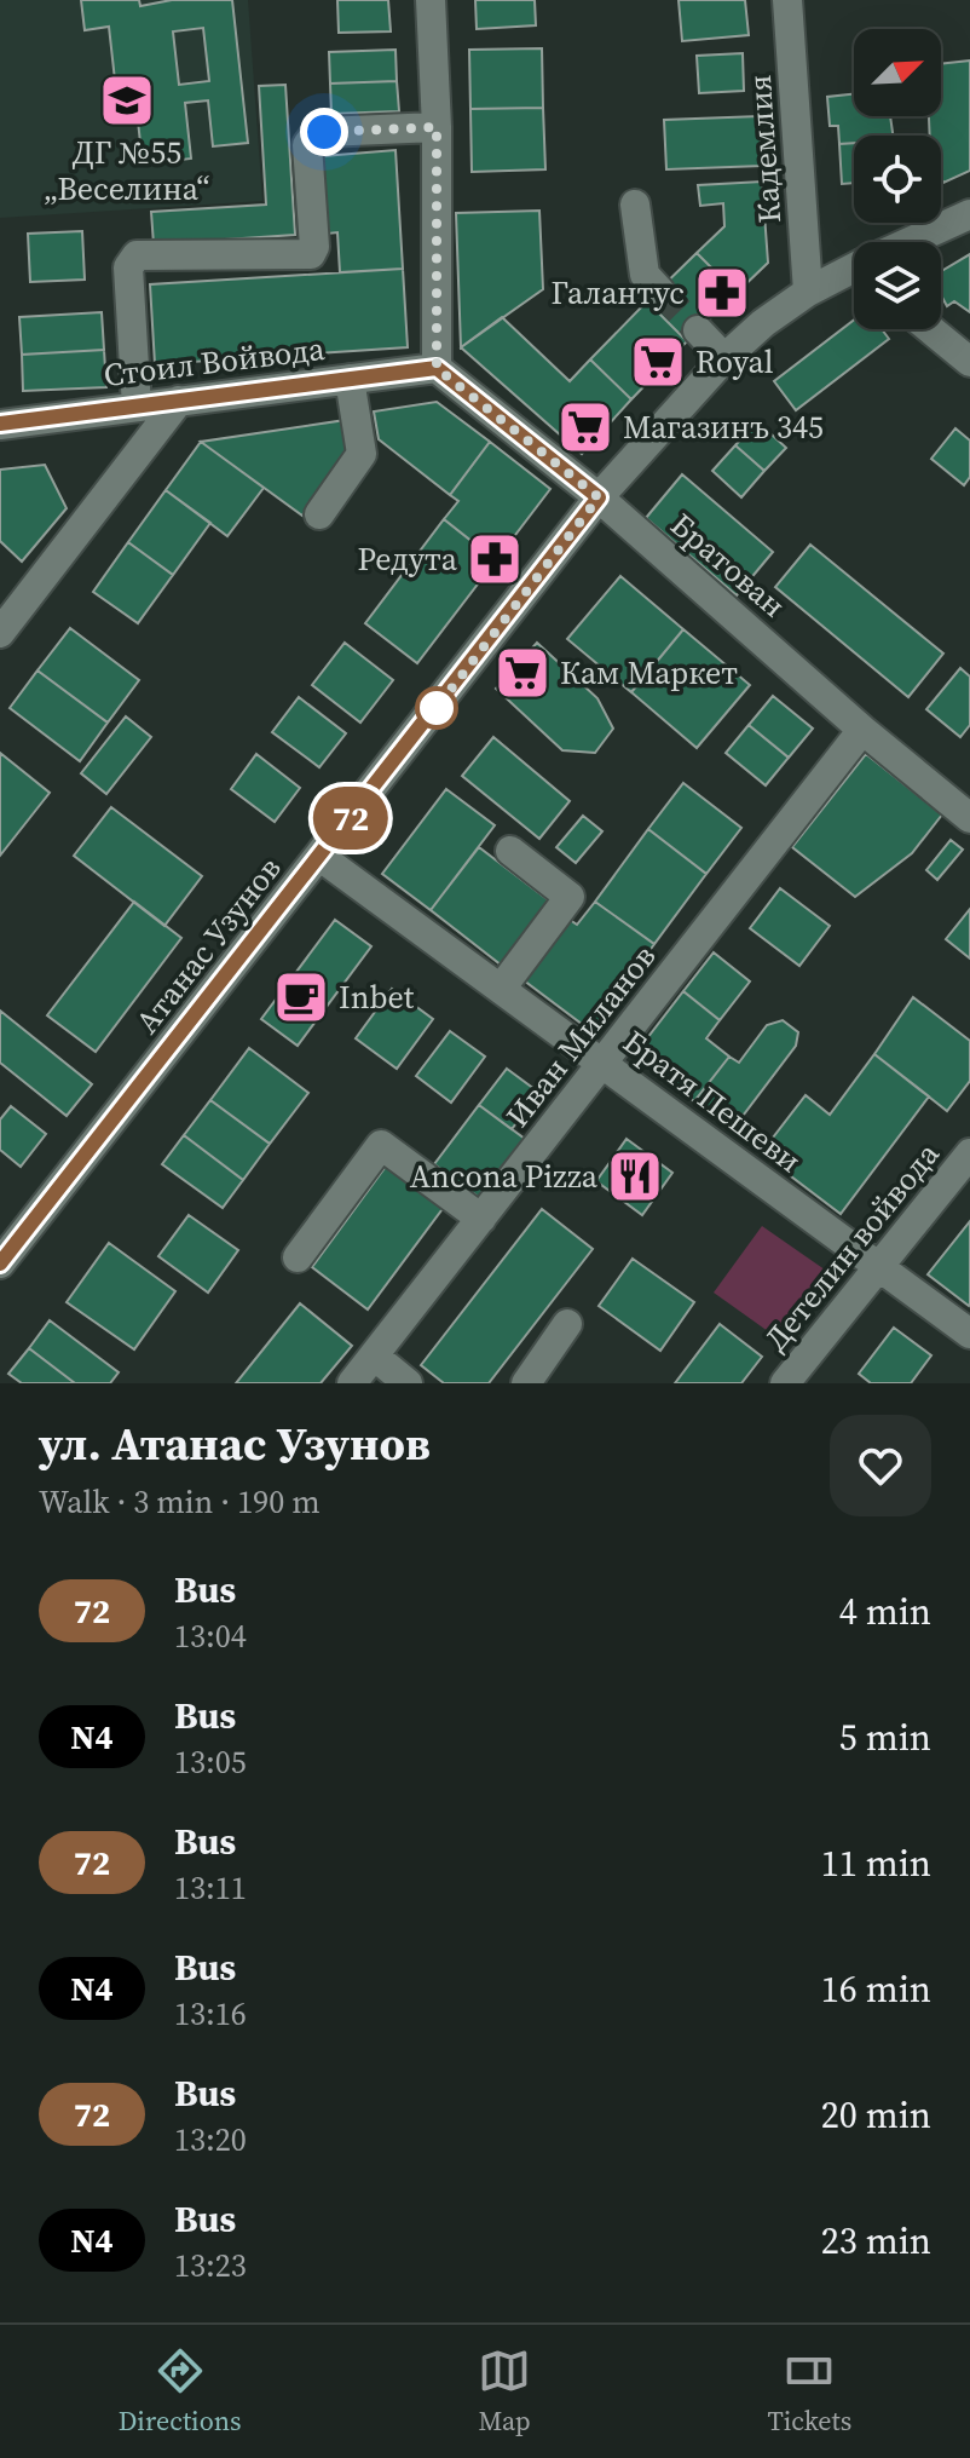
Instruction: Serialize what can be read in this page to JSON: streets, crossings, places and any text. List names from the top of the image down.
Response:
{
  "streets": {
    "street": [
      "Кадемлия",
      "Стоил Войвода",
      "Братован",
      "Атанас Узунов",
      "Иван Миланов",
      "Братя Пешеви",
      "Детелин войвода"
    ]
  },
  "crossings": [
    ["Кадемлия", "Атанас Узунов"],
    ["Стоил Войвода", "Братован"],
    ["Братован", "Атанас Узунов"],
    ["Братован", "Иван Миланов"],
    ["Атанас Узунов", "Братя Пешеви"],
    ["Иван Миланов", "Братя Пешеви"],
    ["Братя Пешеви", "Детелин войвода"]
  ],
  "places": {
    "school or university": ["ДГ №55 „Веселина“"],
    "pharmacy": ["Галантус", "Редута"],
    "supermarket": ["Royal", "Магазинъ 345", "Кам Маркет"],
    "cafe": ["Inbet"],
    "restaurant": ["Ancona Pizza"]
  },
  "lines": ["bus line 72"],
  "north": "top right",
  "page": {
    "on_map": "72",
    "heading": ["ул. Атанас Узунов", "Walk · 3 min · 190 m"],
    "list": [
      {
        "mark": "72",
        "name": "Bus",
        "note": "13:04",
        "value": "4 min"
      },
      {
        "mark": "N4",
        "name": "Bus",
        "note": "13:05",
        "value": "5 min"
      },
      {
        "mark": "72",
        "name": "Bus",
        "note": "13:11",
        "value": "11 min"
      },
      {
        "mark": "N4",
        "name": "Bus",
        "note": "13:16",
        "value": "16 min"
      },
      {
        "mark": "72",
        "name": "Bus",
        "note": "13:20",
        "value": "20 min"
      },
      {
        "mark": "N4",
        "name": "Bus",
        "note": "13:23",
        "value": "23 min"
      }
    ],
    "tabs": ["Directions", "Map", "Tickets"]
  }
}
